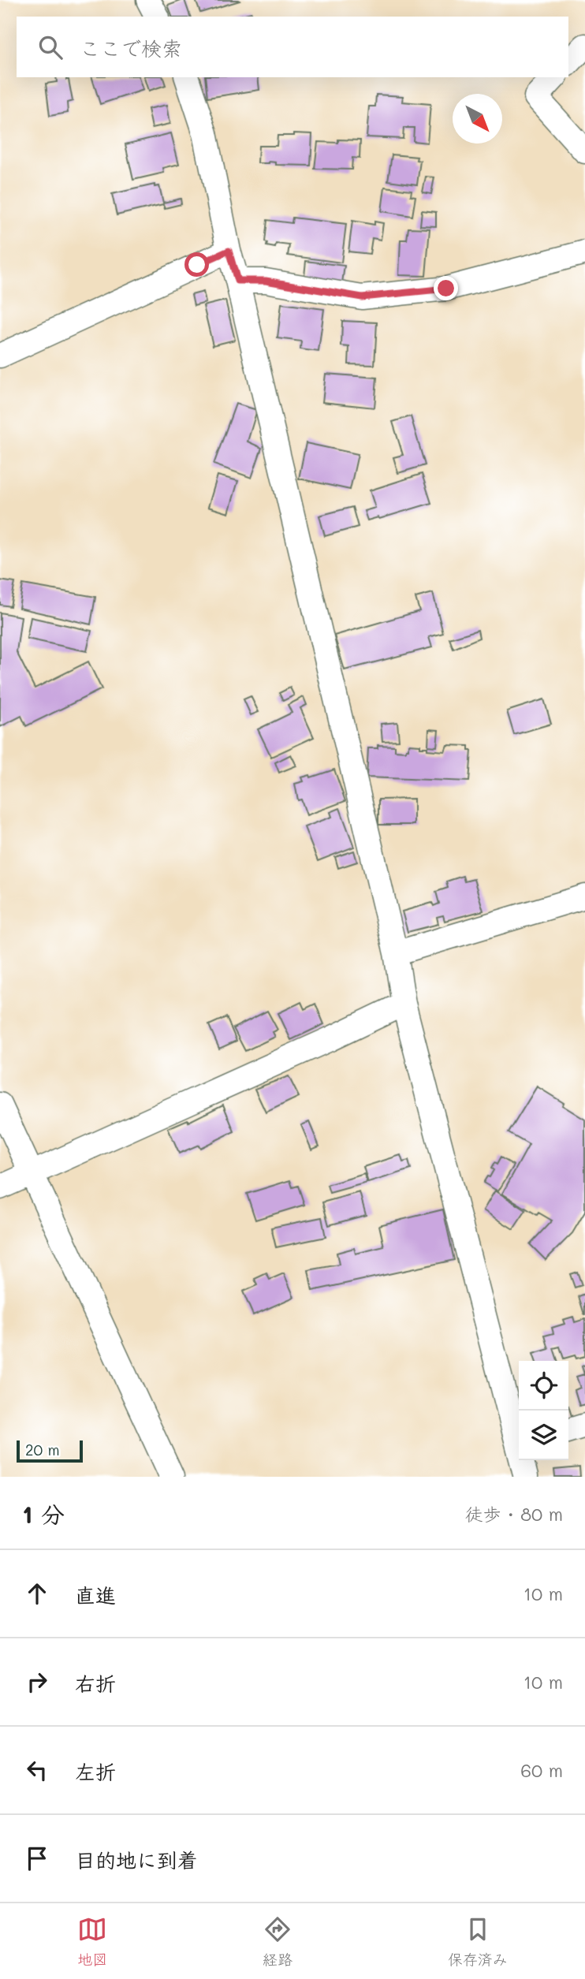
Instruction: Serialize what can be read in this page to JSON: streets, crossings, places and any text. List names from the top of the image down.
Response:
{
  "scale_bar": "20 m",
  "north": "bottom right",
  "page": {
    "search": "ここで検索",
    "scale": "20 m",
    "heading": ["1 分", "徒歩 · 80 m"],
    "list": [
      ["直進", "10 m"],
      ["右折", "10 m"],
      ["左折", "60 m"],
      "目的地に到着"
    ],
    "nav": ["地図", "経路", "保存済み"]
  }
}
